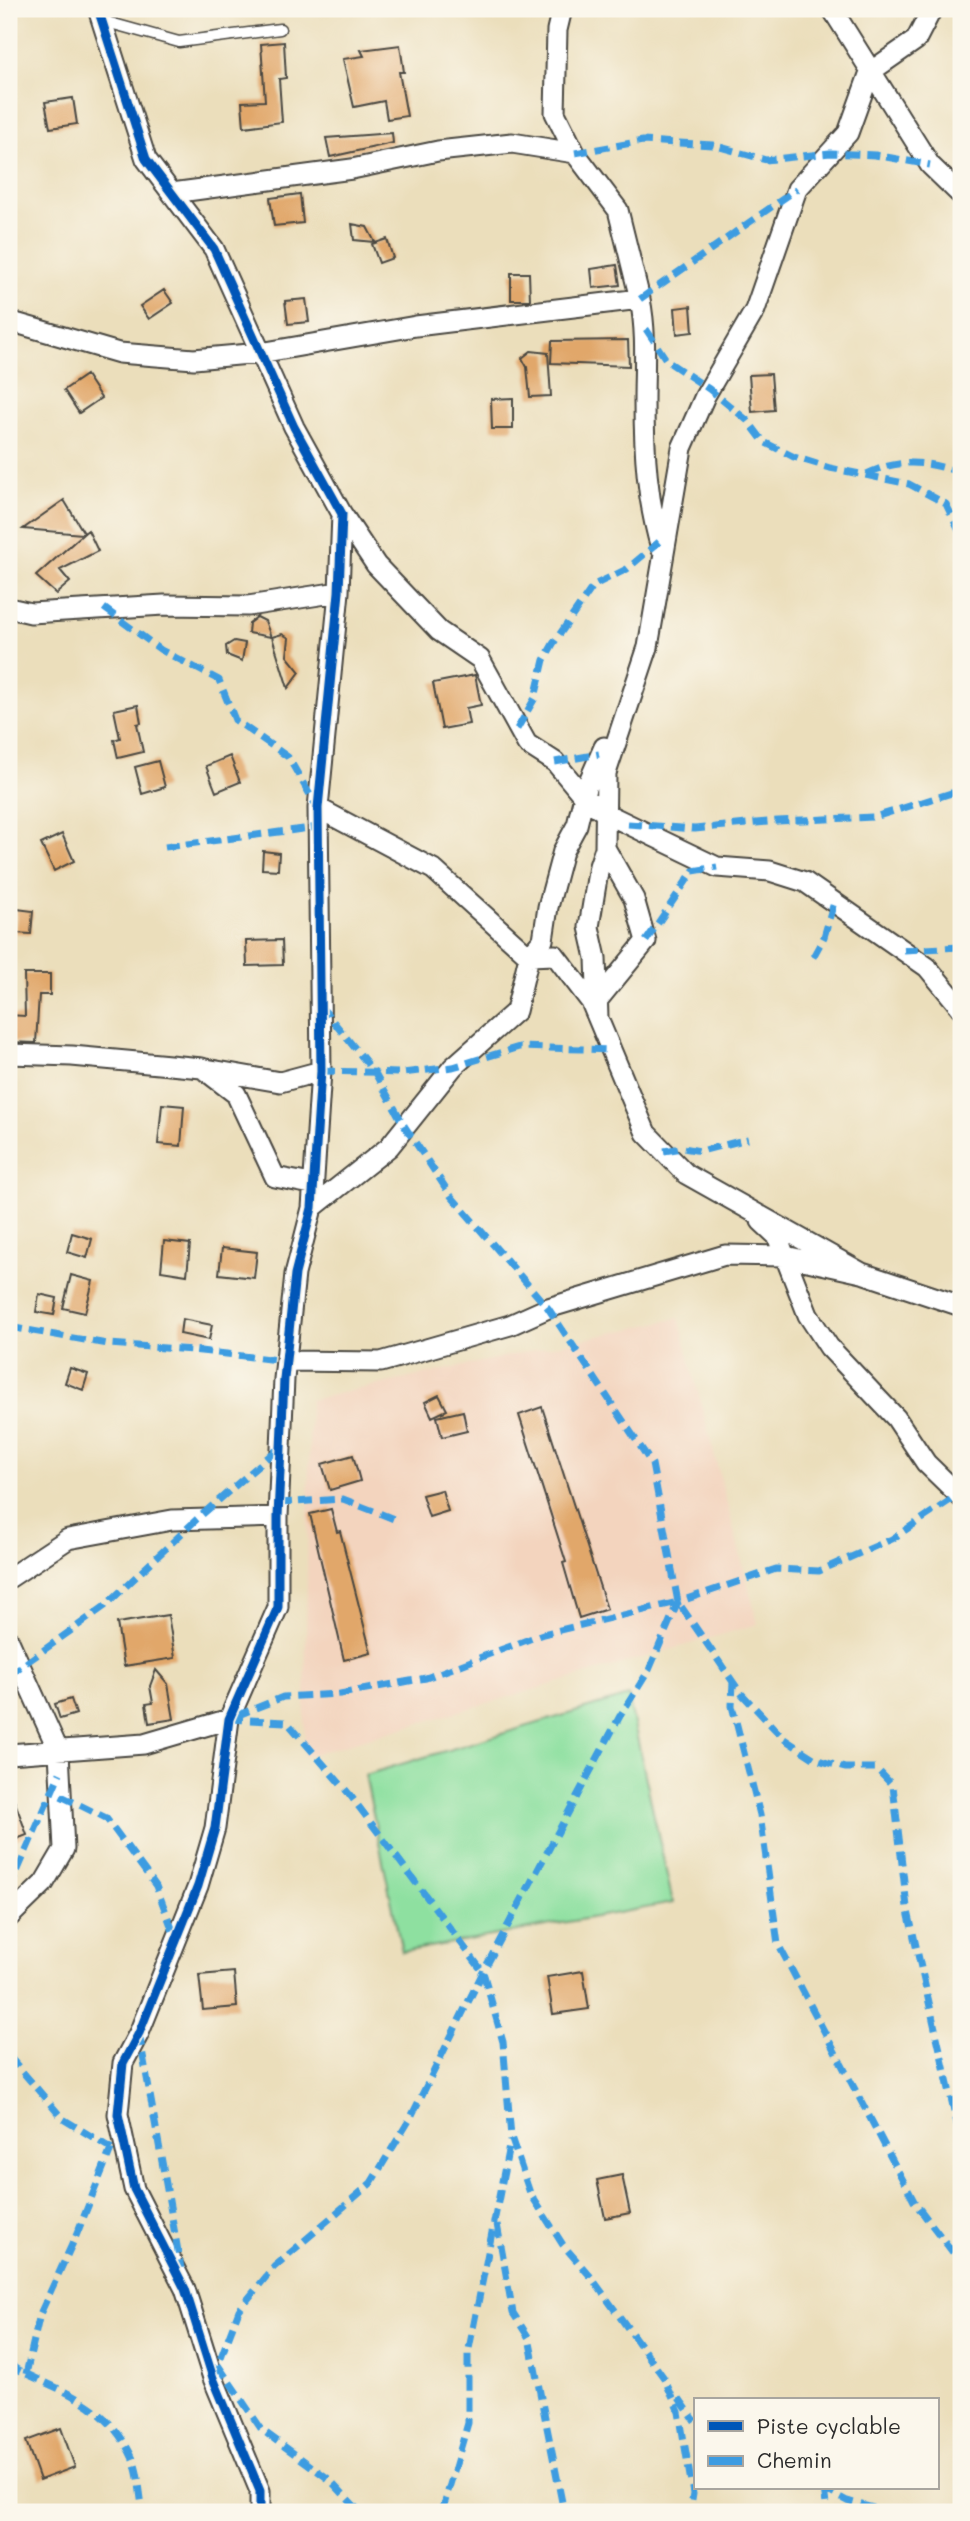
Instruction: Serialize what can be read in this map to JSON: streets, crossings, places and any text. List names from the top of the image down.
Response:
{
  "legend": ["Piste cyclable", "Chemin"]
}
